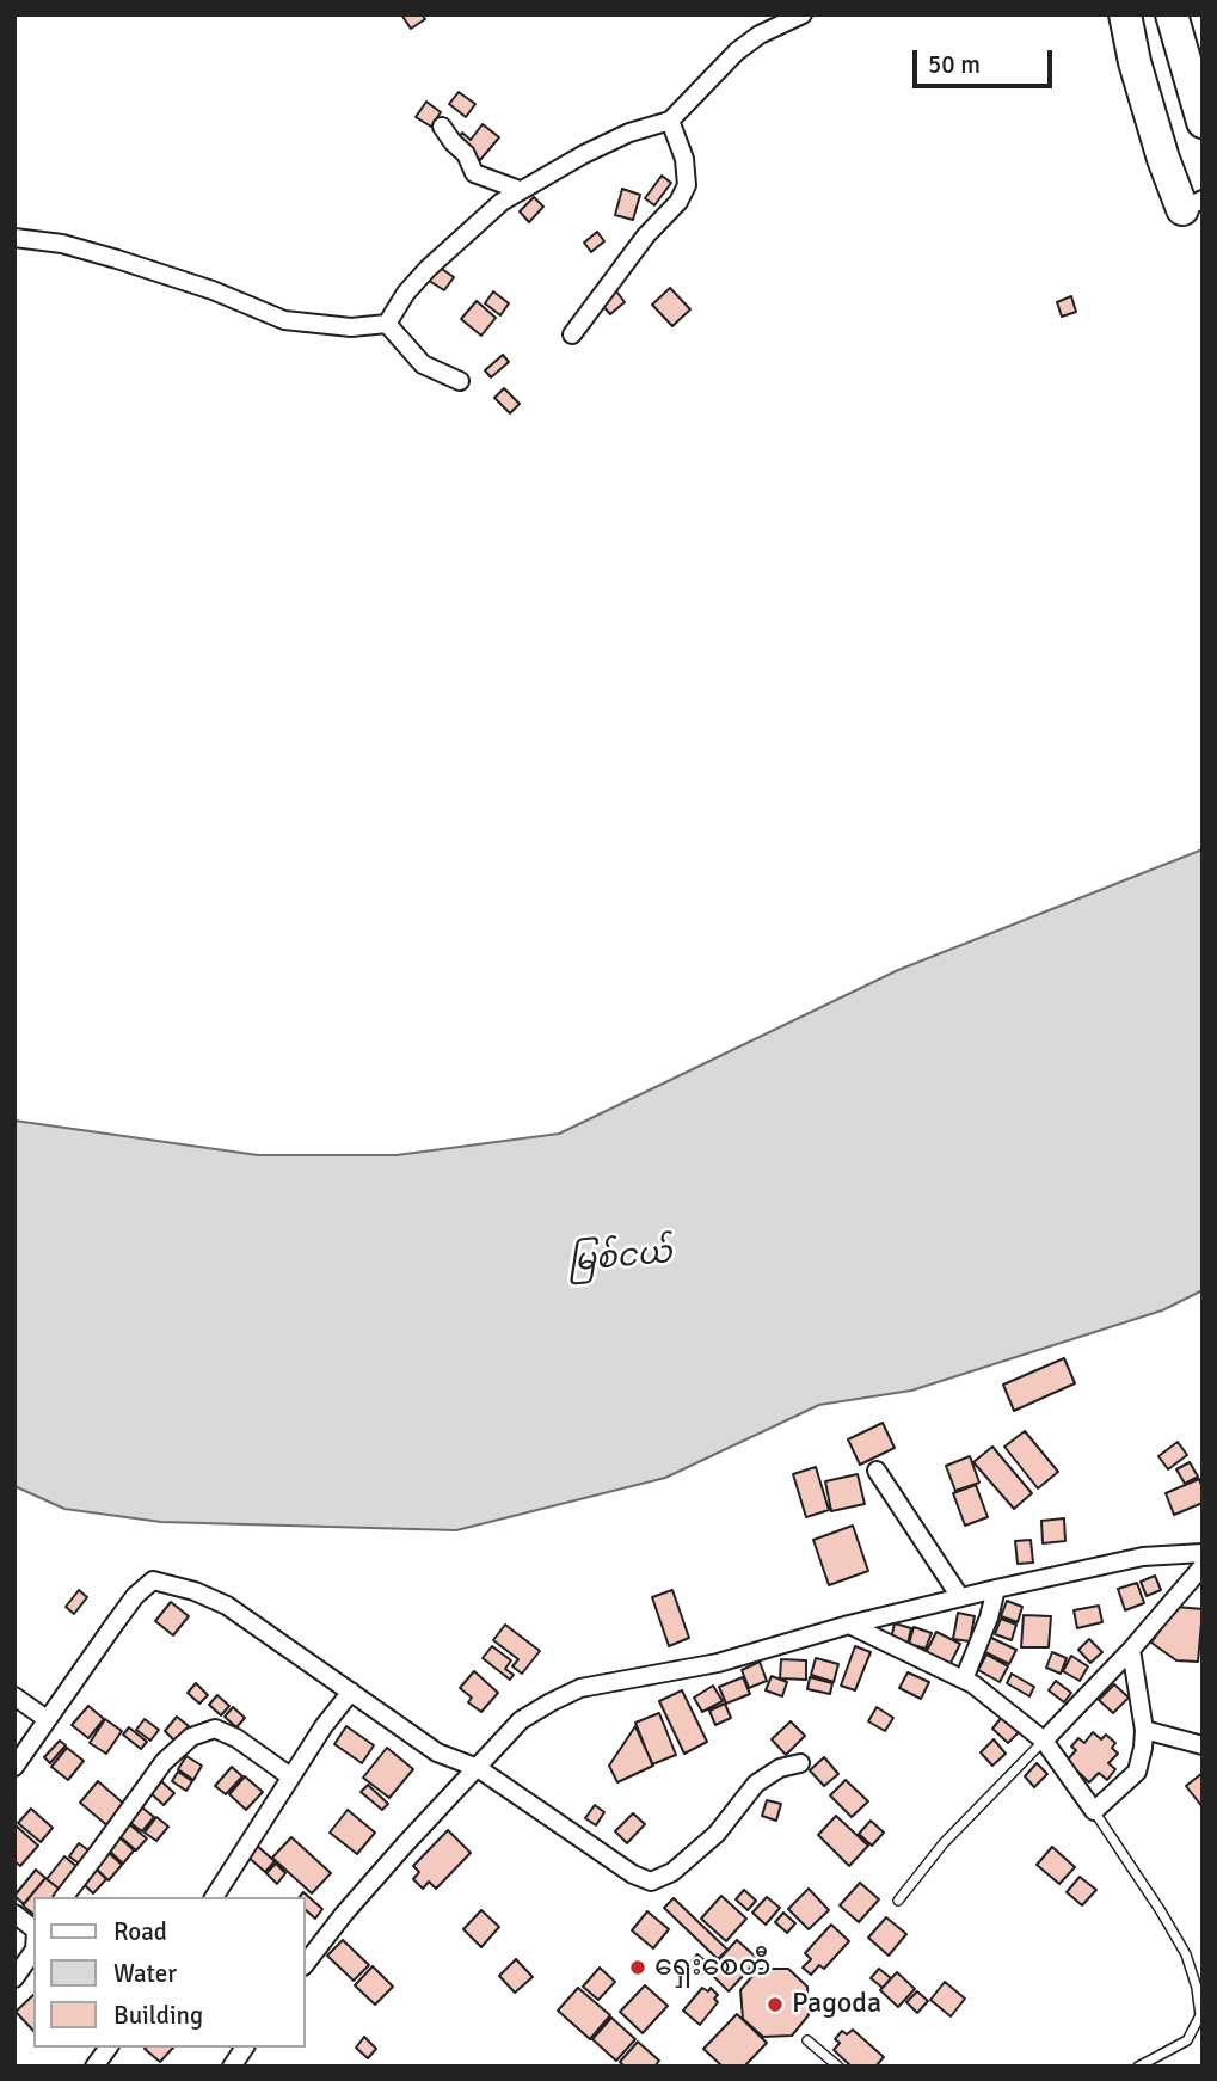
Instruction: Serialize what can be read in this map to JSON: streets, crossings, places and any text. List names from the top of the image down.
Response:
{
  "water": ["မြစ်ငယ်"],
  "places": ["ရှေးစေတီ", "Pagoda"],
  "legend": ["Road", "Water", "Building"],
  "scale_bar": "50 m"
}
